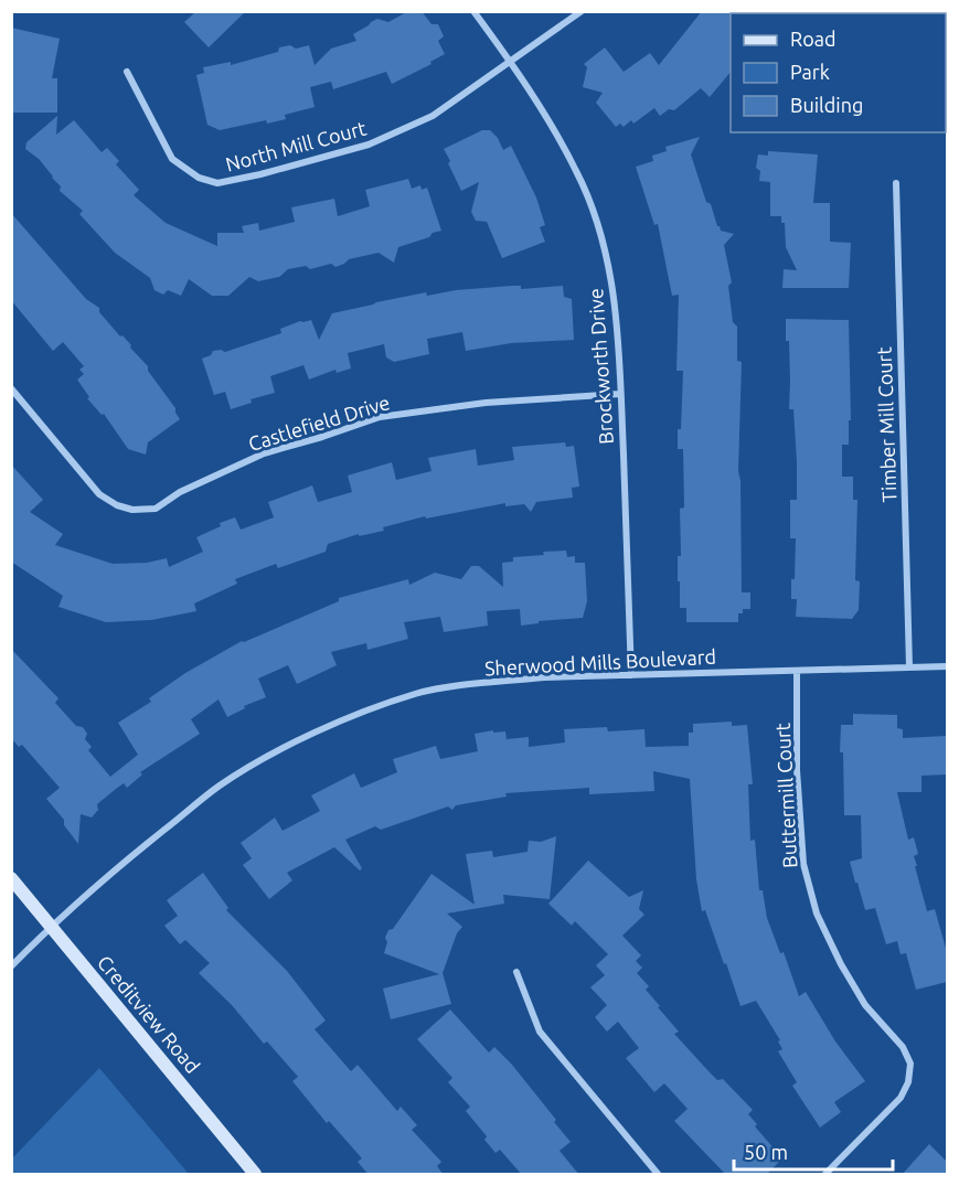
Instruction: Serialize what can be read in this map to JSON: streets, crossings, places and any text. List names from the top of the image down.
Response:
{
  "streets": {
    "main road": ["Creditview Road"],
    "street": [
      "North Mill Court",
      "Brockworth Drive",
      "Castlefield Drive",
      "Timber Mill Court",
      "Sherwood Mills Boulevard",
      "Buttermill Court"
    ]
  },
  "crossings": [
    ["North Mill Court", "Brockworth Drive"],
    ["Brockworth Drive", "Castlefield Drive"],
    ["Brockworth Drive", "Sherwood Mills Boulevard"],
    ["Timber Mill Court", "Sherwood Mills Boulevard"],
    ["Sherwood Mills Boulevard", "Buttermill Court"],
    ["Sherwood Mills Boulevard", "Creditview Road"]
  ],
  "legend": ["Road", "Park", "Building"],
  "scale_bar": "50 m"
}
